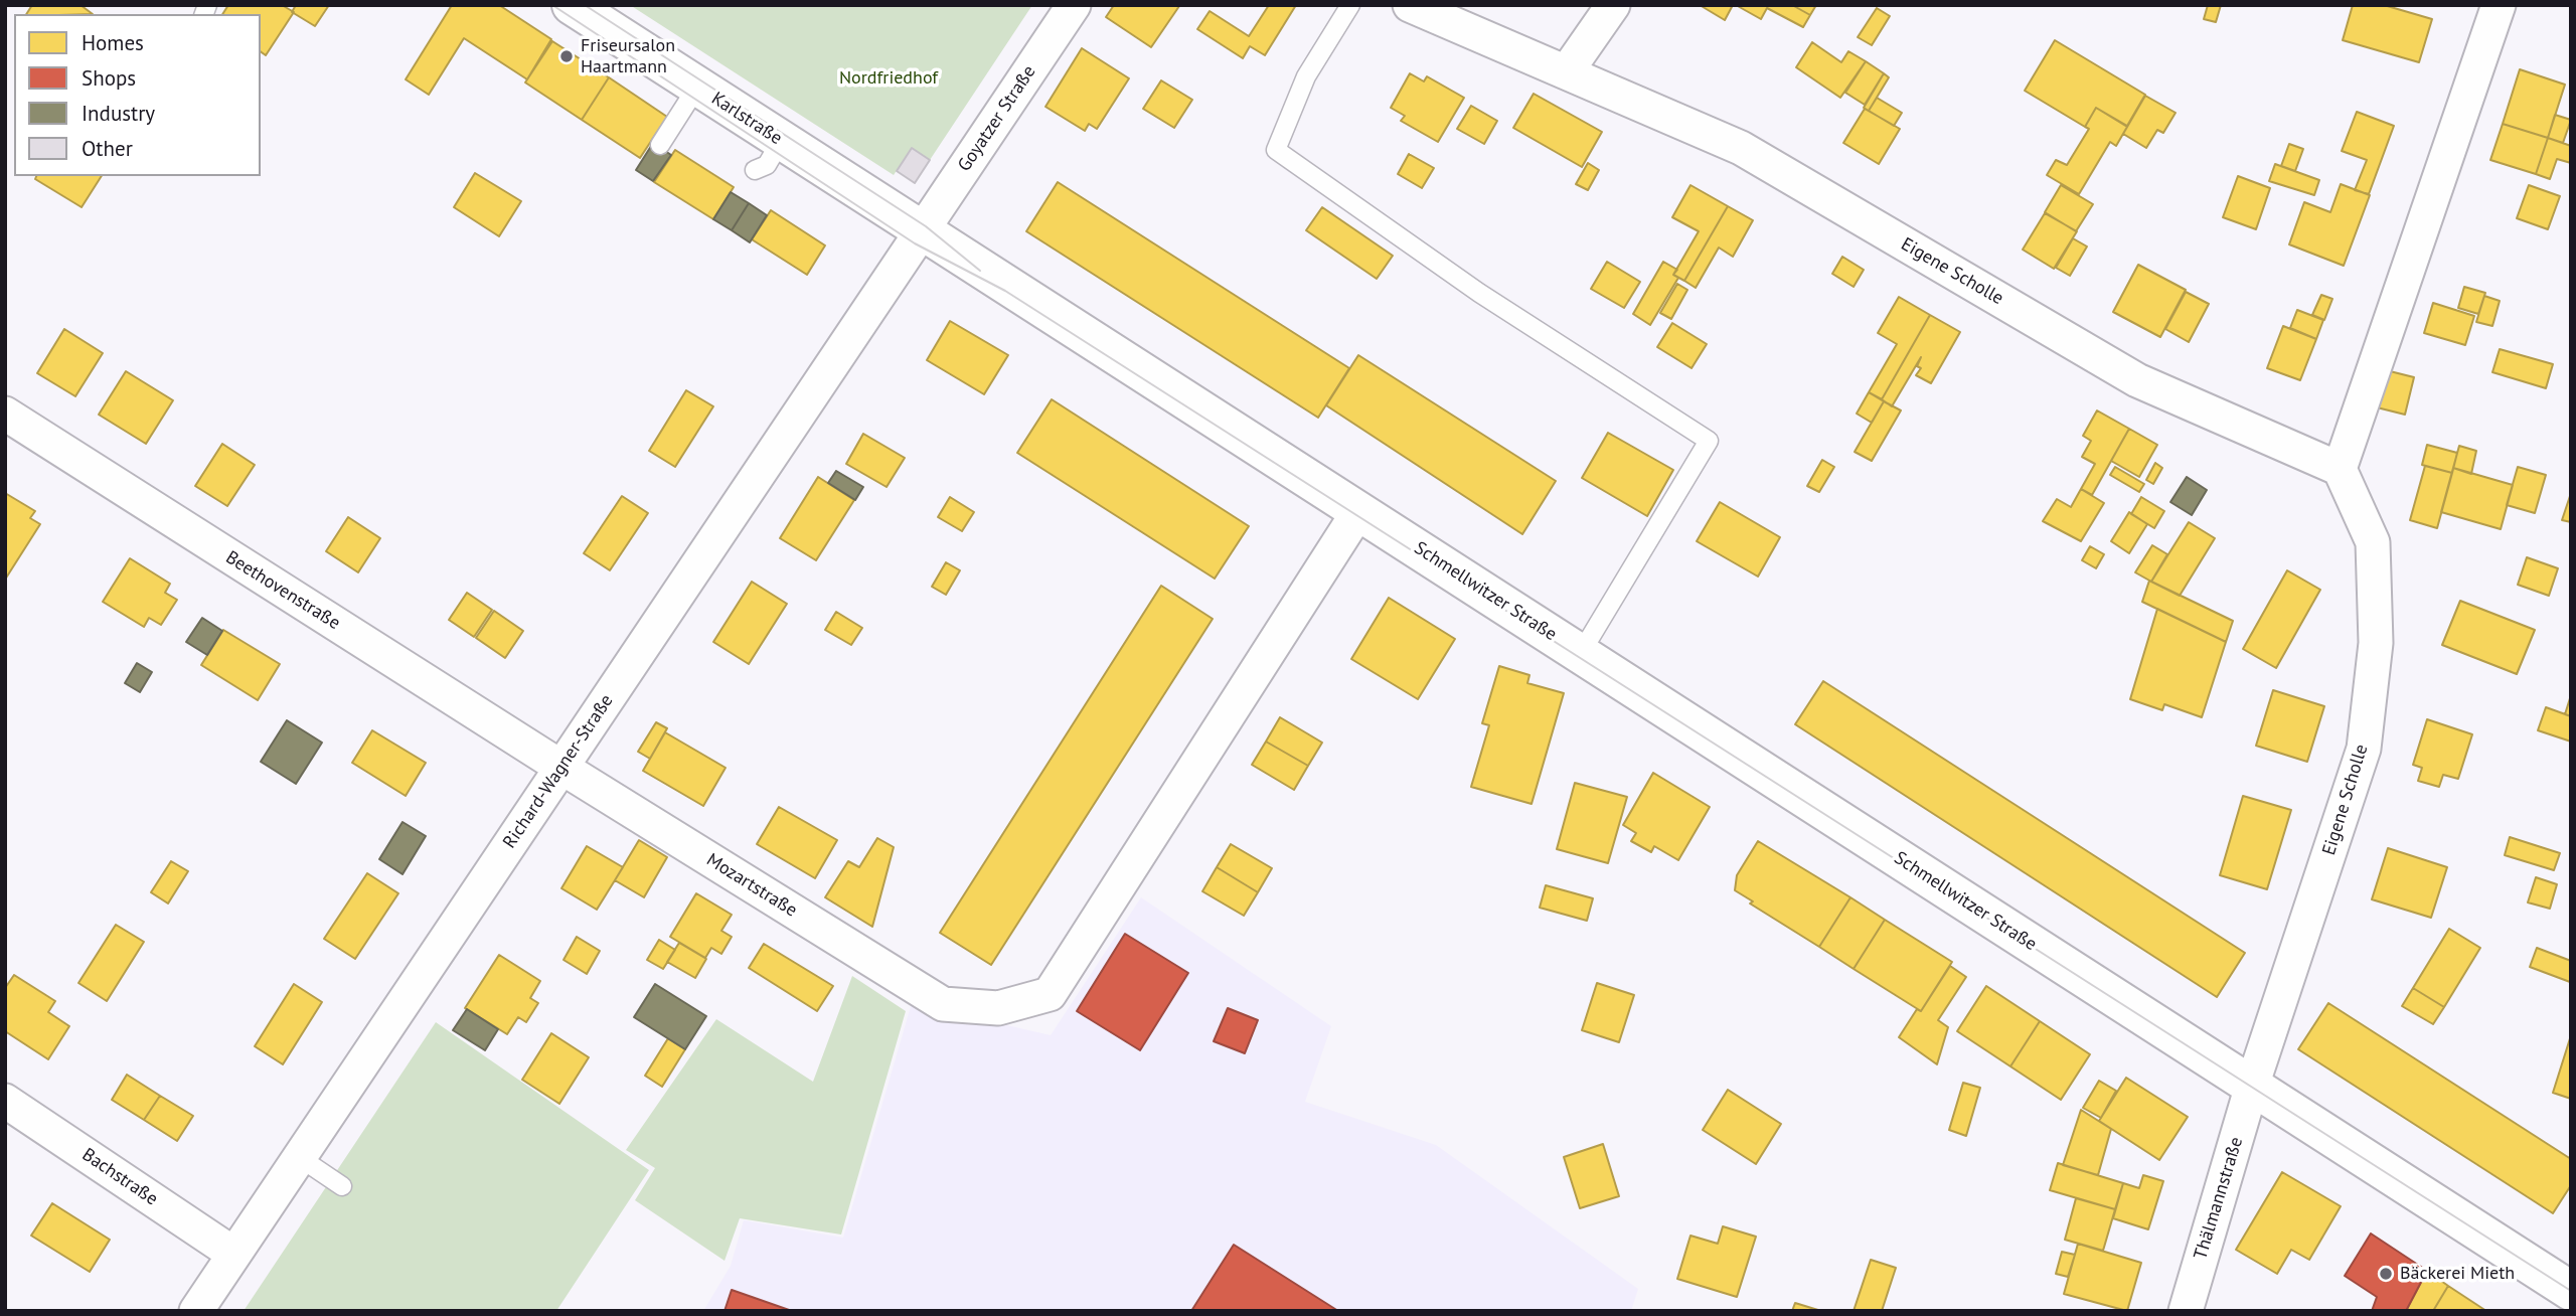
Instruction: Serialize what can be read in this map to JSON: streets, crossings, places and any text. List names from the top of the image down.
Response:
{
  "streets": {
    "street": [
      "Karlstraße",
      "Goyatzer Straße",
      "Eigene Scholle",
      "Beethovenstraße",
      "Schmellwitzer Straße",
      "Richard-Wagner-Straße",
      "Mozartstraße",
      "Bachstraße",
      "Thälmannstraße"
    ]
  },
  "crossings": [
    ["Karlstraße", "Goyatzer Straße"],
    ["Karlstraße", "Schmellwitzer Straße"],
    ["Karlstraße", "Richard-Wagner-Straße"],
    ["Goyatzer Straße", "Schmellwitzer Straße"],
    ["Goyatzer Straße", "Richard-Wagner-Straße"],
    ["Eigene Scholle", "Schmellwitzer Straße"],
    ["Eigene Scholle", "Thälmannstraße"],
    ["Beethovenstraße", "Richard-Wagner-Straße"],
    ["Beethovenstraße", "Mozartstraße"],
    ["Schmellwitzer Straße", "Richard-Wagner-Straße"],
    ["Schmellwitzer Straße", "Mozartstraße"],
    ["Schmellwitzer Straße", "Thälmannstraße"],
    ["Richard-Wagner-Straße", "Mozartstraße"],
    ["Richard-Wagner-Straße", "Bachstraße"]
  ],
  "parks": ["Nordfriedhof"],
  "places": ["Friseursalon Haartmann", "Bäckerei Mieth"],
  "legend": [
    "Homes",
    "Shops",
    "Industry",
    "Other"
  ]
}
